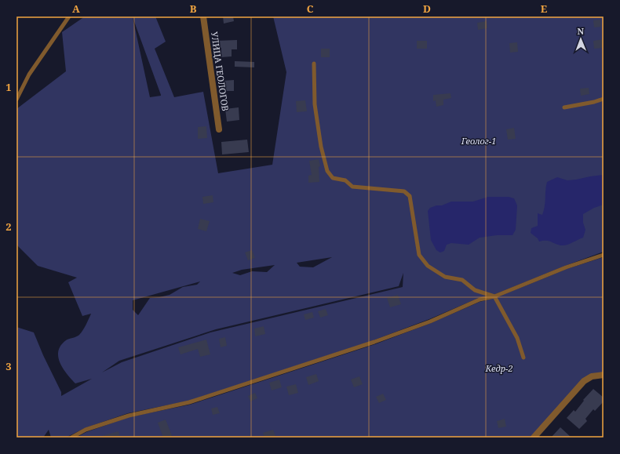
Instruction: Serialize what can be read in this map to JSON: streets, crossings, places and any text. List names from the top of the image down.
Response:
{
  "streets": {
    "street": ["УЛИЦА ГЕОЛОГОВ"]
  },
  "parks": ["Геолог-1", "Кедр-2"],
  "north": "top",
  "grid": {
    "columns": [
      "A",
      "B",
      "C",
      "D",
      "E"
    ],
    "rows": ["1", "2", "3"]
  }
}
